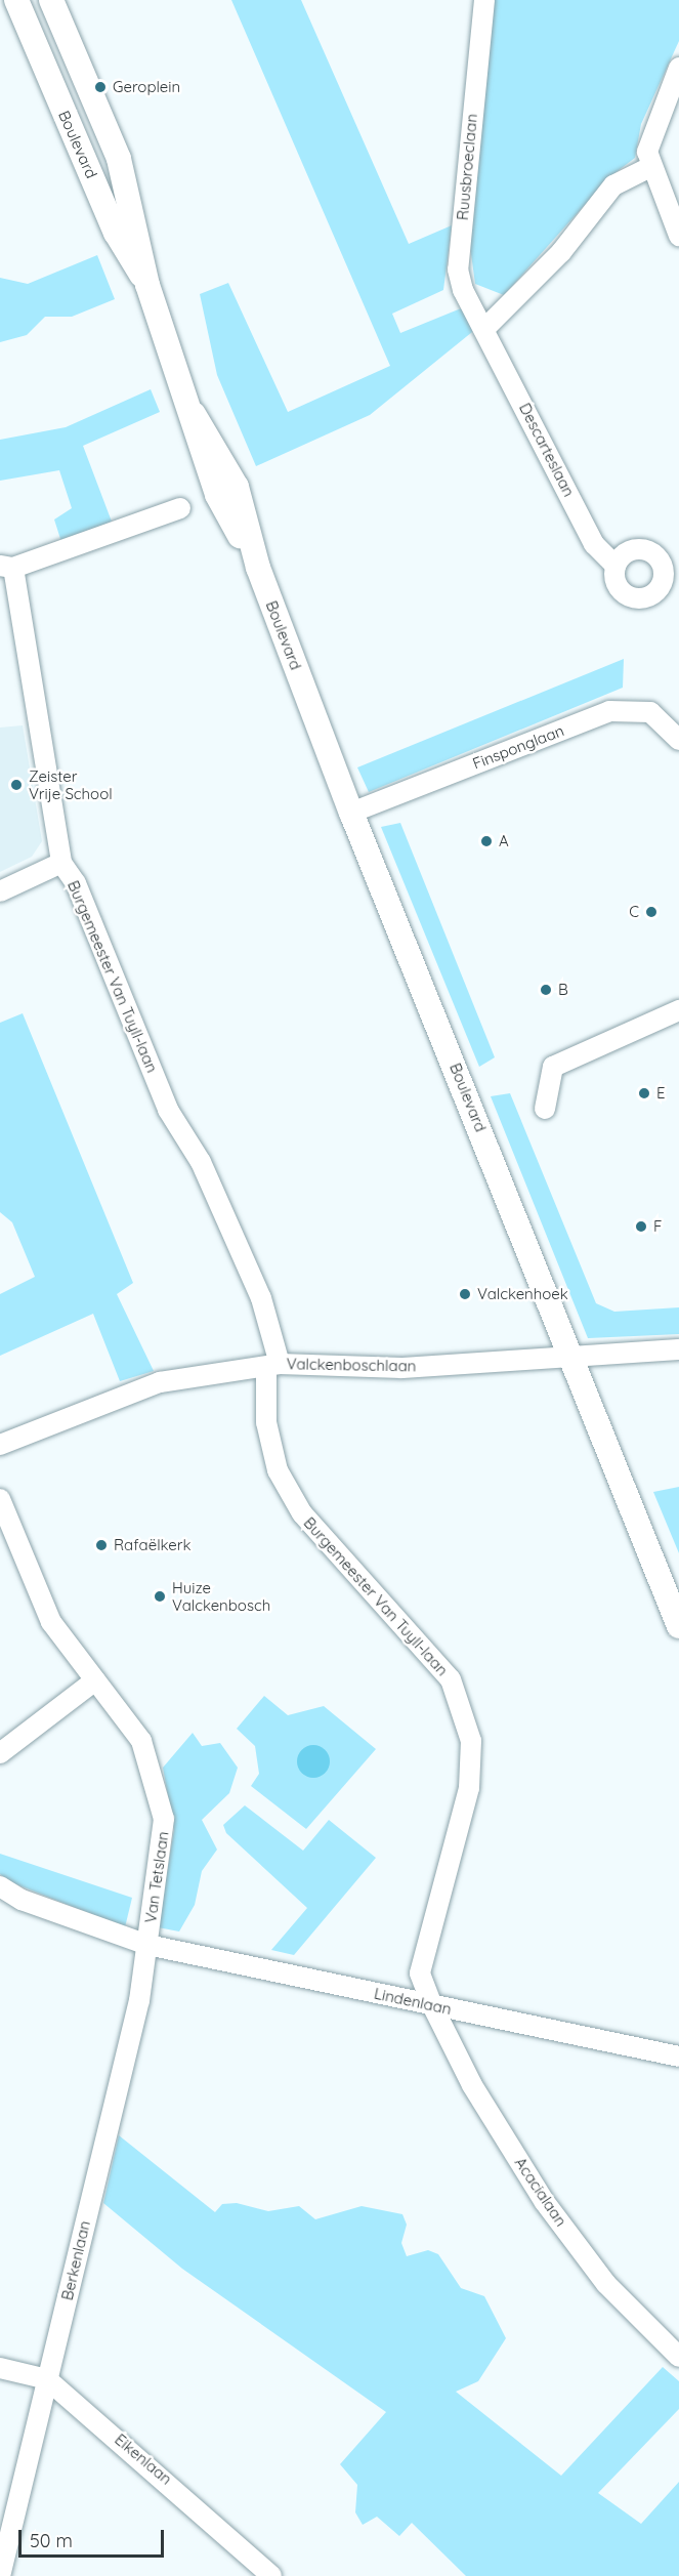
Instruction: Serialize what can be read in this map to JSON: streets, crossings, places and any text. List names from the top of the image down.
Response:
{
  "streets": {
    "street": [
      "Boulevard",
      "Ruusbroeclaan",
      "Descarteslaan",
      "Finsponglaan",
      "Burgemeester Van Tuyll-laan",
      "Valckenboschlaan",
      "Van Tetslaan",
      "Lindenlaan",
      "Acacialaan",
      "Berkenlaan",
      "Eikenlaan"
    ]
  },
  "crossings": [
    ["Boulevard", "Finsponglaan"],
    ["Boulevard", "Valckenboschlaan"],
    ["Ruusbroeclaan", "Descarteslaan"],
    ["Burgemeester Van Tuyll-laan", "Valckenboschlaan"],
    ["Burgemeester Van Tuyll-laan", "Lindenlaan"],
    ["Burgemeester Van Tuyll-laan", "Acacialaan"],
    ["Van Tetslaan", "Lindenlaan"],
    ["Van Tetslaan", "Berkenlaan"],
    ["Lindenlaan", "Acacialaan"],
    ["Lindenlaan", "Berkenlaan"],
    ["Berkenlaan", "Eikenlaan"]
  ],
  "places": [
    "Geroplein",
    "Zeister Vrije School",
    "A",
    "C",
    "B",
    "E",
    "F",
    "Valckenhoek",
    "Rafaëlkerk",
    "Huize Valckenbosch"
  ],
  "scale_bar": "50 m"
}
